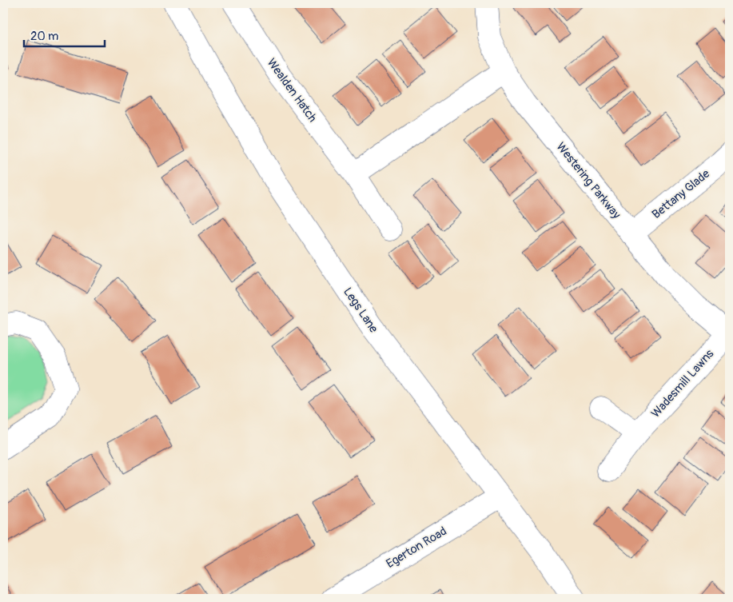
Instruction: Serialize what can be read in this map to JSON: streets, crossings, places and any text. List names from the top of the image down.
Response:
{
  "streets": {
    "street": [
      "Wealden Hatch",
      "Westering Parkway",
      "Bettany Glade",
      "Legs Lane",
      "Wadesmill Lawns",
      "Egerton Road"
    ]
  },
  "crossings": [
    ["Westering Parkway", "Bettany Glade"],
    ["Westering Parkway", "Wadesmill Lawns"],
    ["Legs Lane", "Egerton Road"]
  ],
  "scale_bar": "20 m"
}
